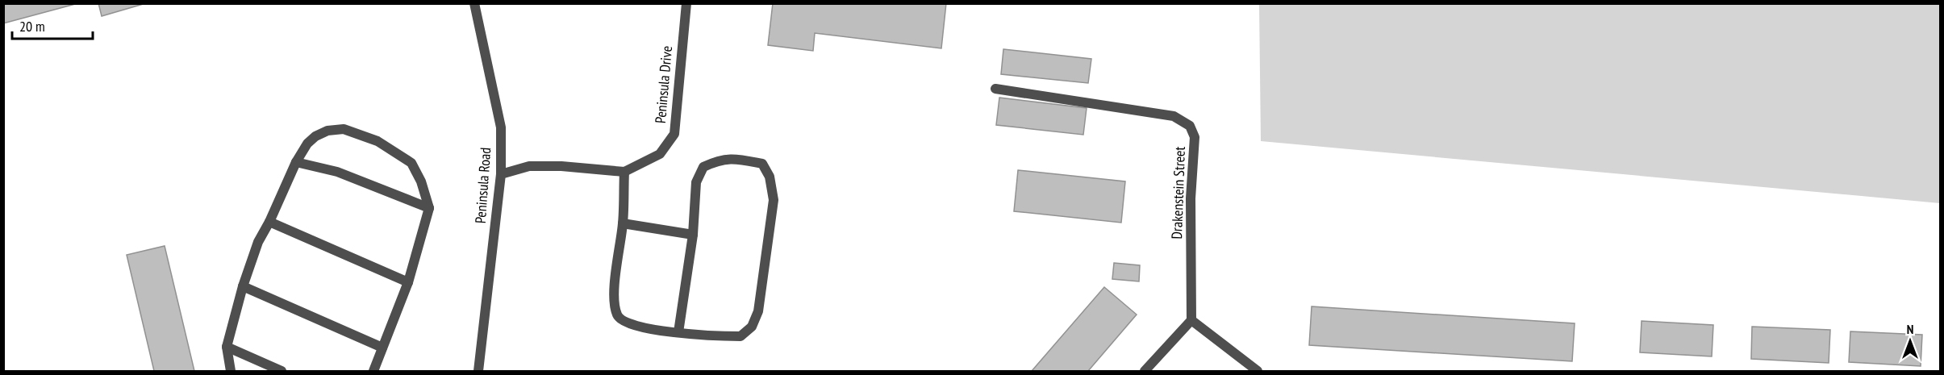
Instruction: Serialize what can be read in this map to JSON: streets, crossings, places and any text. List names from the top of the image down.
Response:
{
  "streets": {
    "street": ["Peninsula Drive", "Peninsula Road", "Drakenstein Street"]
  },
  "scale_bar": "20 m",
  "north": "top"
}
